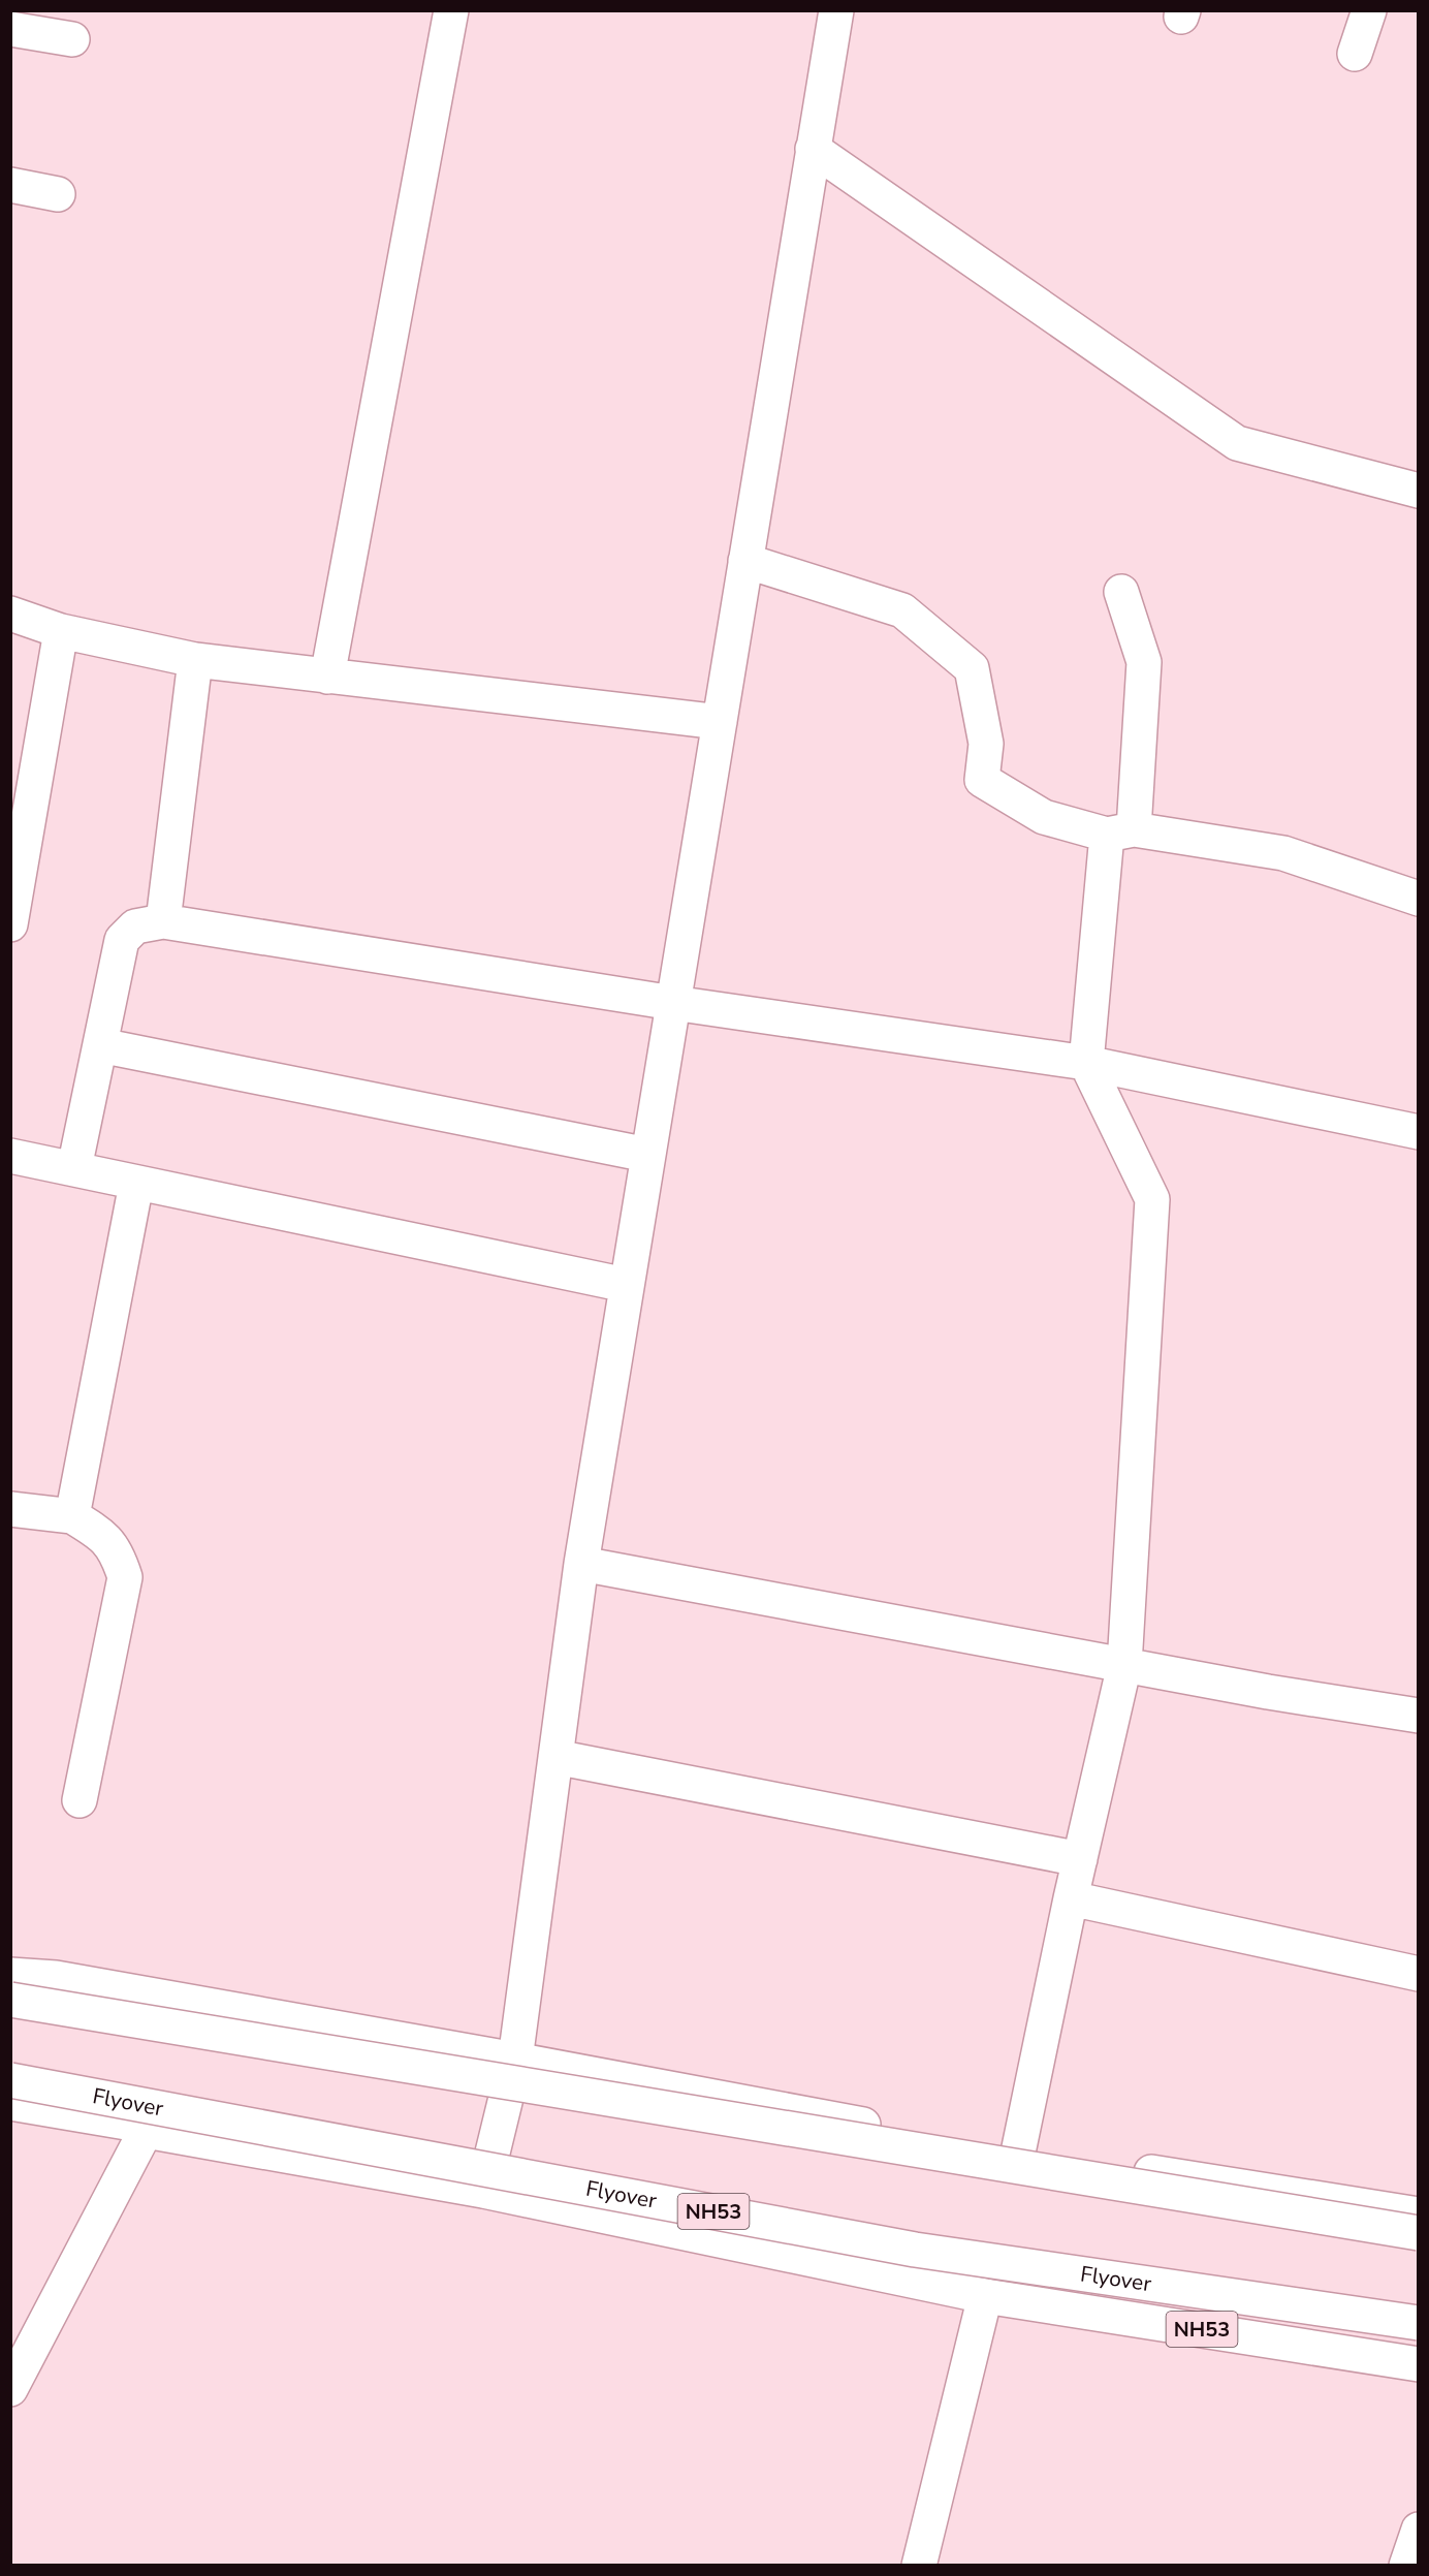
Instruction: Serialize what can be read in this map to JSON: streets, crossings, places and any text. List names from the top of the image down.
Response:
{
  "streets": {
    "main road": ["Flyover", "NH53"]
  }
}
